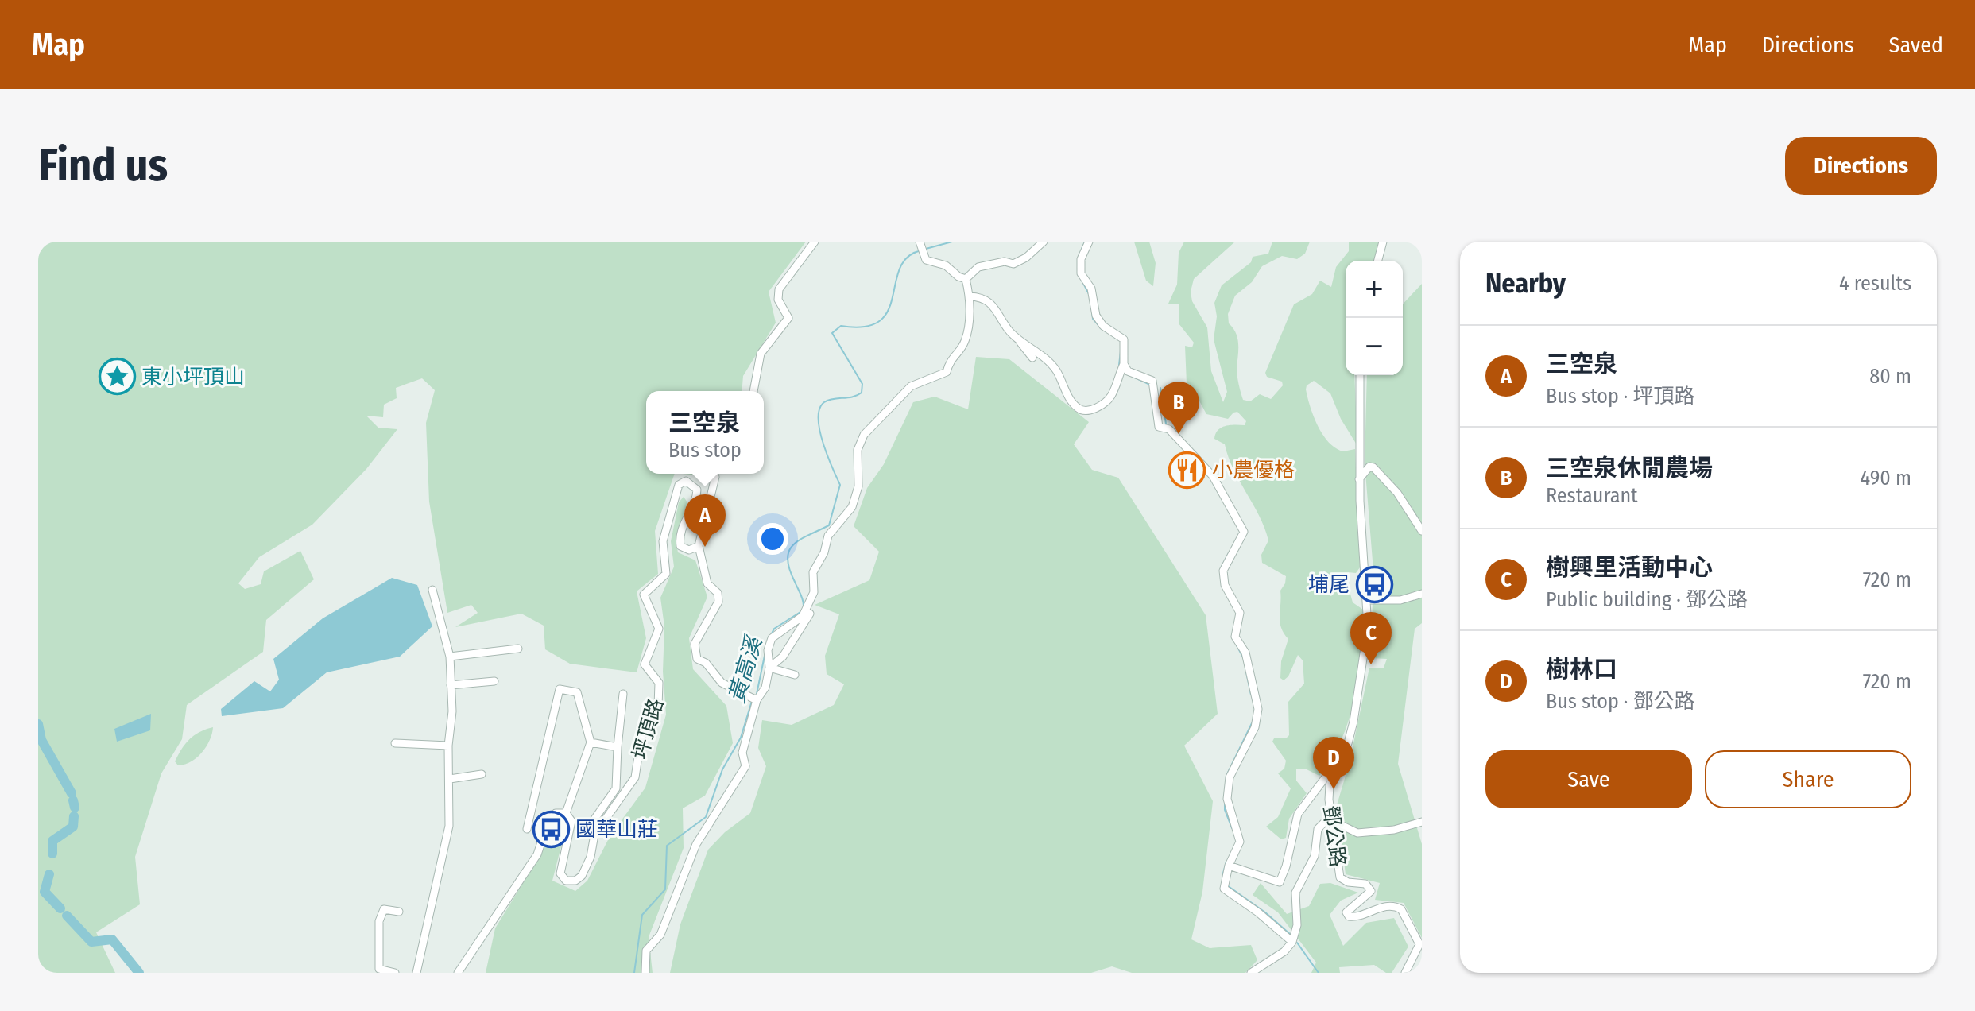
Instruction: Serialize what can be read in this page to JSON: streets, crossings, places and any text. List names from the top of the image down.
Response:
{
  "streets": {
    "street": ["坪頂路", "鄧公路"]
  },
  "water": ["黃高溪"],
  "places": {
    "place": ["東小坪頂山"],
    "restaurant": ["小農優格"],
    "bus stop": ["埔尾", "國華山莊"]
  },
  "page": {
    "header": "Map",
    "nav": ["Map", "Directions", "Saved"],
    "buttons": [
      "Directions",
      ["Save", "Share"]
    ],
    "title": "Find us",
    "heading": ["Nearby", "4 results"],
    "map_buttons": ["+", "−"],
    "list": [
      {
        "mark": "A",
        "name": "三空泉",
        "note": "Bus stop · 坪頂路",
        "value": "80 m"
      },
      {
        "mark": "B",
        "name": "三空泉休閒農場",
        "note": "Restaurant",
        "value": "490 m"
      },
      {
        "mark": "C",
        "name": "樹興里活動中心",
        "note": "Public building · 鄧公路",
        "value": "720 m"
      },
      {
        "mark": "D",
        "name": "樹林口",
        "note": "Bus stop · 鄧公路",
        "value": "720 m"
      }
    ],
    "pins": [
      "B",
      "A",
      "C",
      "D"
    ],
    "popup": ["三空泉", "Bus stop"]
  }
}
